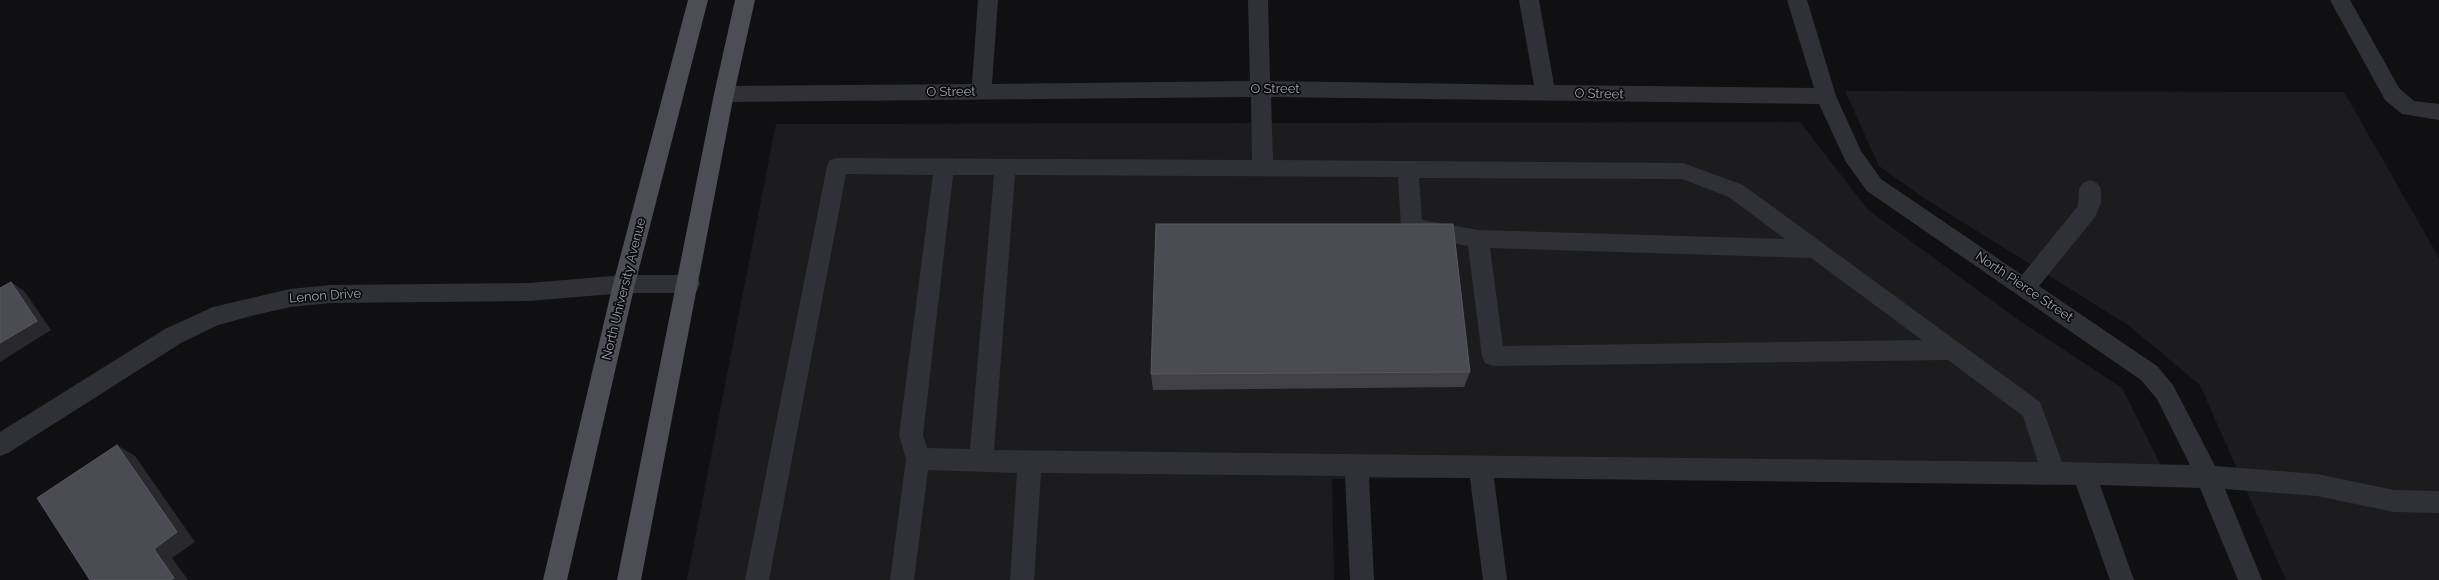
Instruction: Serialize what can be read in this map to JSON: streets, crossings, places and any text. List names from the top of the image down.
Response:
{
  "streets": {
    "main road": ["North University Avenue"],
    "street": ["O Street", "North Pierce Street", "Lenon Drive"]
  },
  "crossings": [
    ["O Street", "North Pierce Street"],
    ["North University Avenue", "Lenon Drive"]
  ]
}
